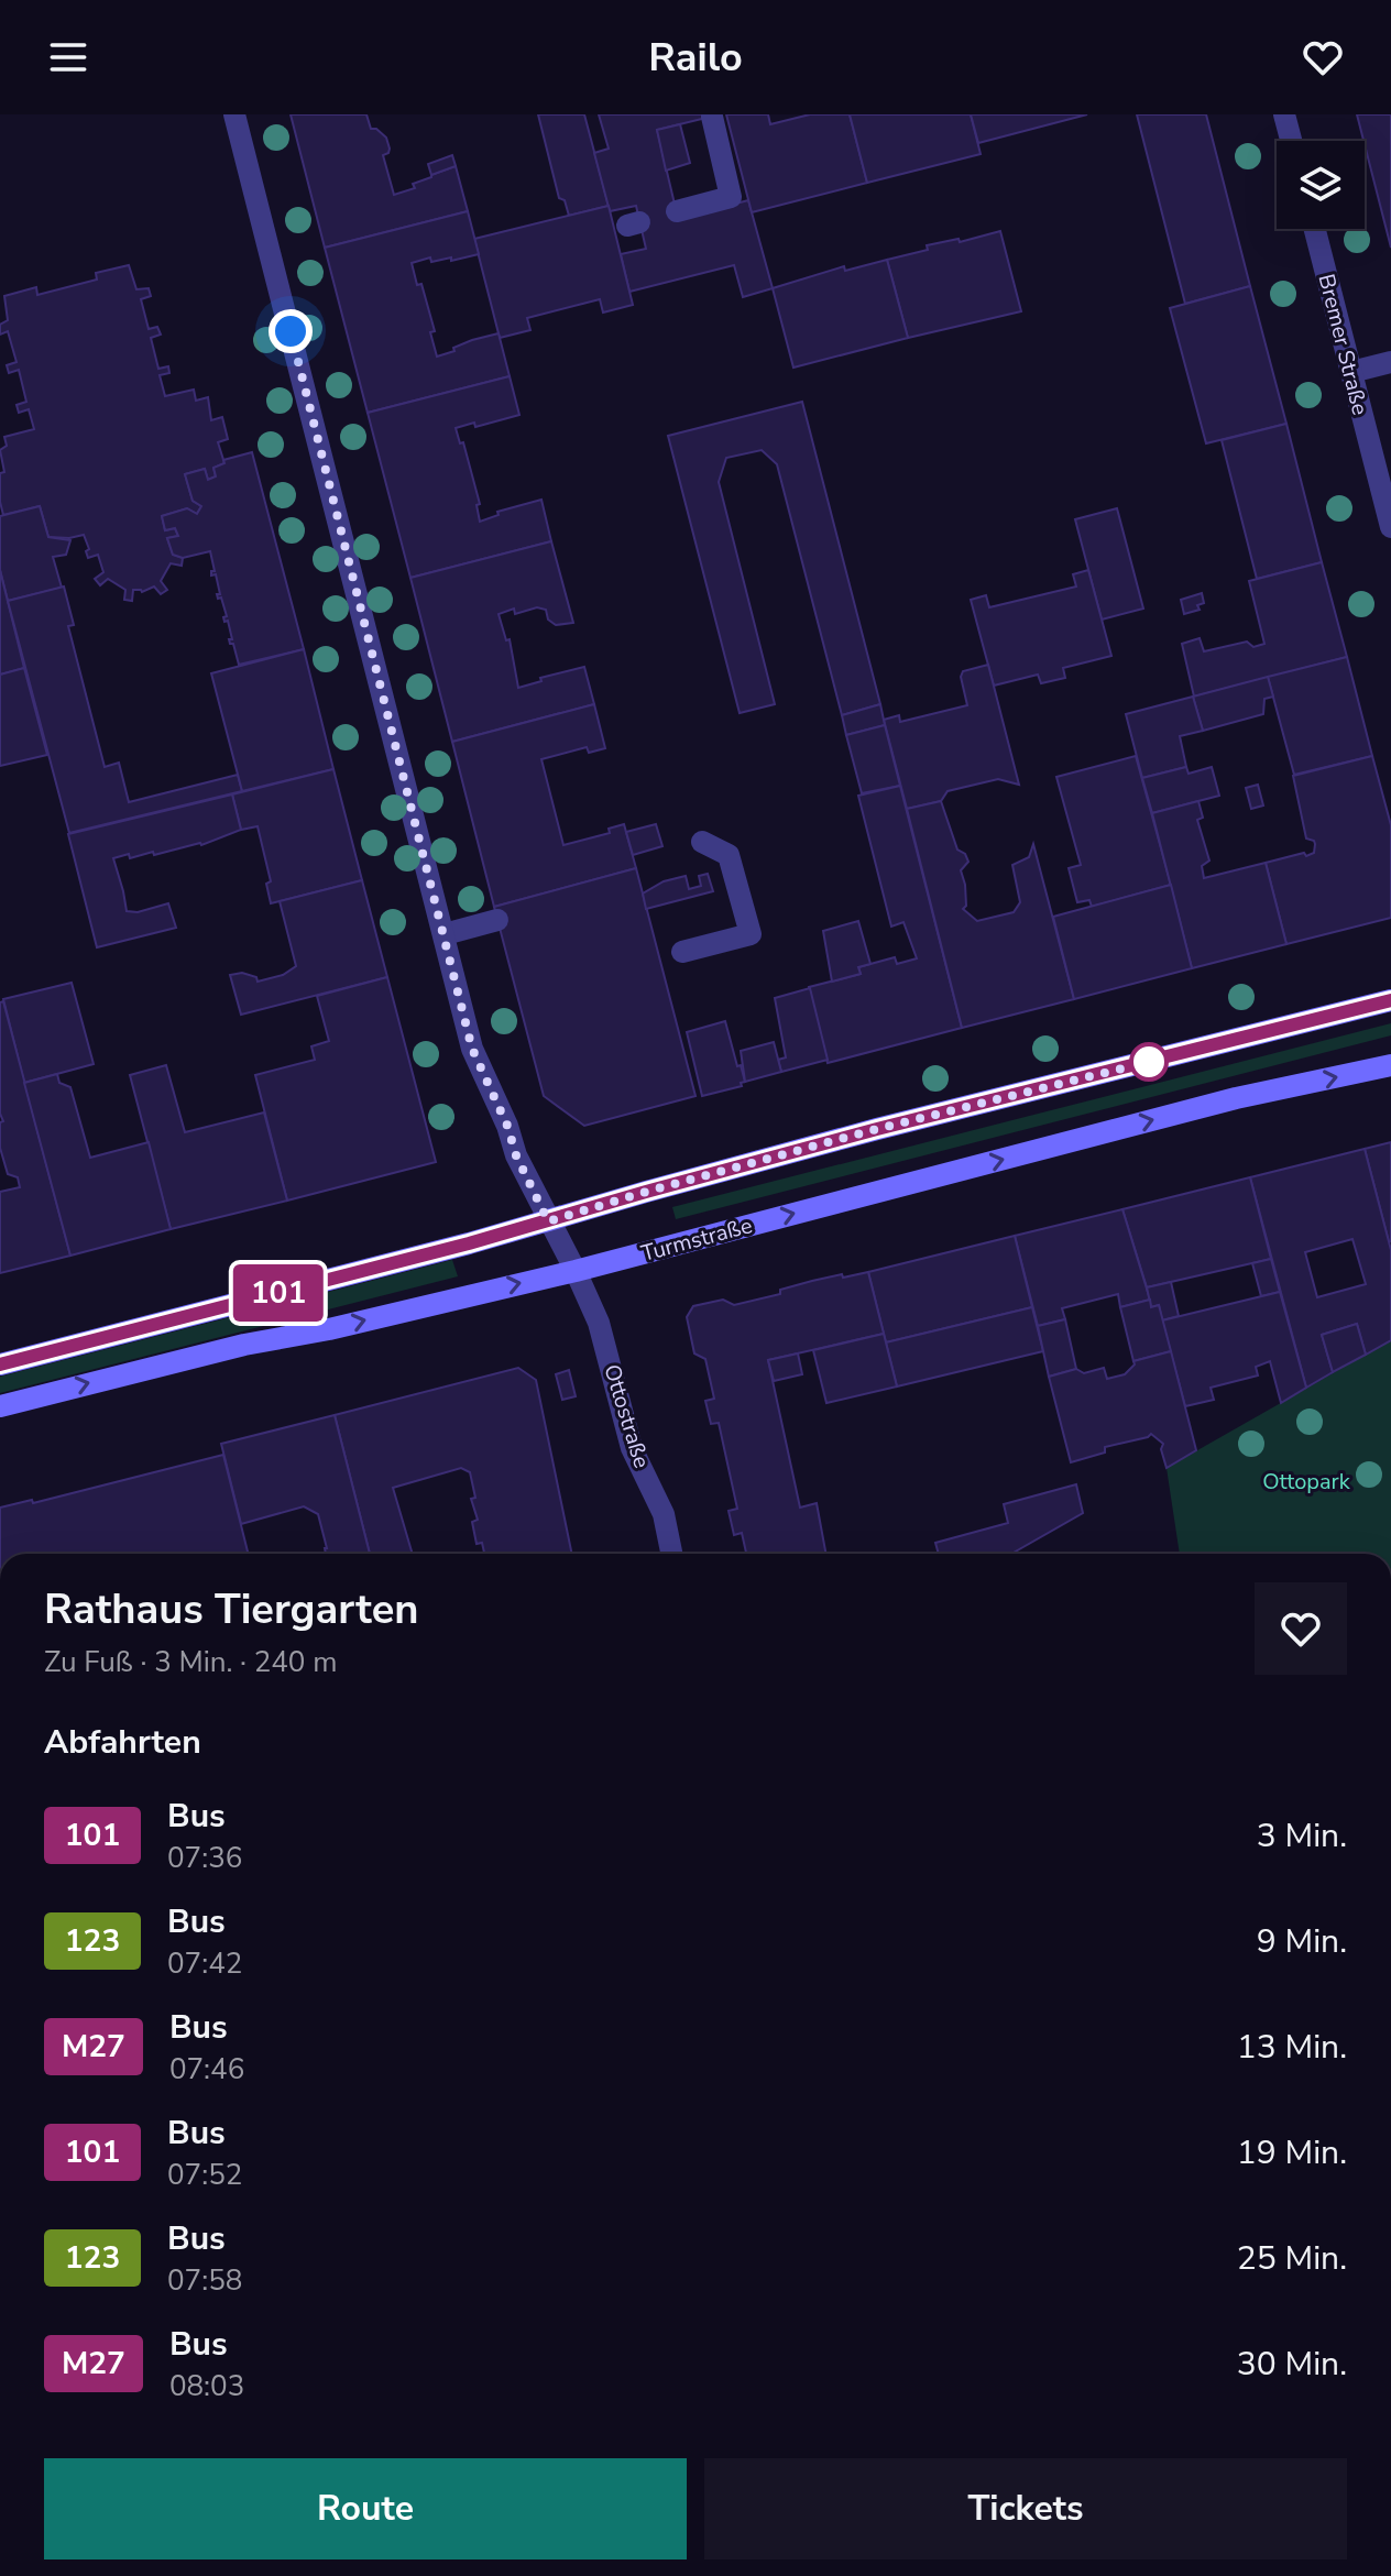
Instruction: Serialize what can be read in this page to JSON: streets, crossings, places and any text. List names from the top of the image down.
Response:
{
  "streets": {
    "main road": ["Turmstraße"],
    "street": ["Bremer Straße", "Ottostraße"]
  },
  "crossings": [
    ["Turmstraße", "Ottostraße"]
  ],
  "parks": ["Ottopark"],
  "lines": ["bus line 101"],
  "page": {
    "header": "Railo",
    "on_map": "101",
    "heading": [
      ["Rathaus Tiergarten", "Zu Fuß · 3 Min. · 240 m"],
      "Abfahrten"
    ],
    "list": [
      {
        "mark": "101",
        "name": "Bus",
        "note": "07:36",
        "value": "3 Min."
      },
      {
        "mark": "123",
        "name": "Bus",
        "note": "07:42",
        "value": "9 Min."
      },
      {
        "mark": "M27",
        "name": "Bus",
        "note": "07:46",
        "value": "13 Min."
      },
      {
        "mark": "101",
        "name": "Bus",
        "note": "07:52",
        "value": "19 Min."
      },
      {
        "mark": "123",
        "name": "Bus",
        "note": "07:58",
        "value": "25 Min."
      },
      {
        "mark": "M27",
        "name": "Bus",
        "note": "08:03",
        "value": "30 Min."
      }
    ],
    "buttons": ["Route", "Tickets"]
  }
}
